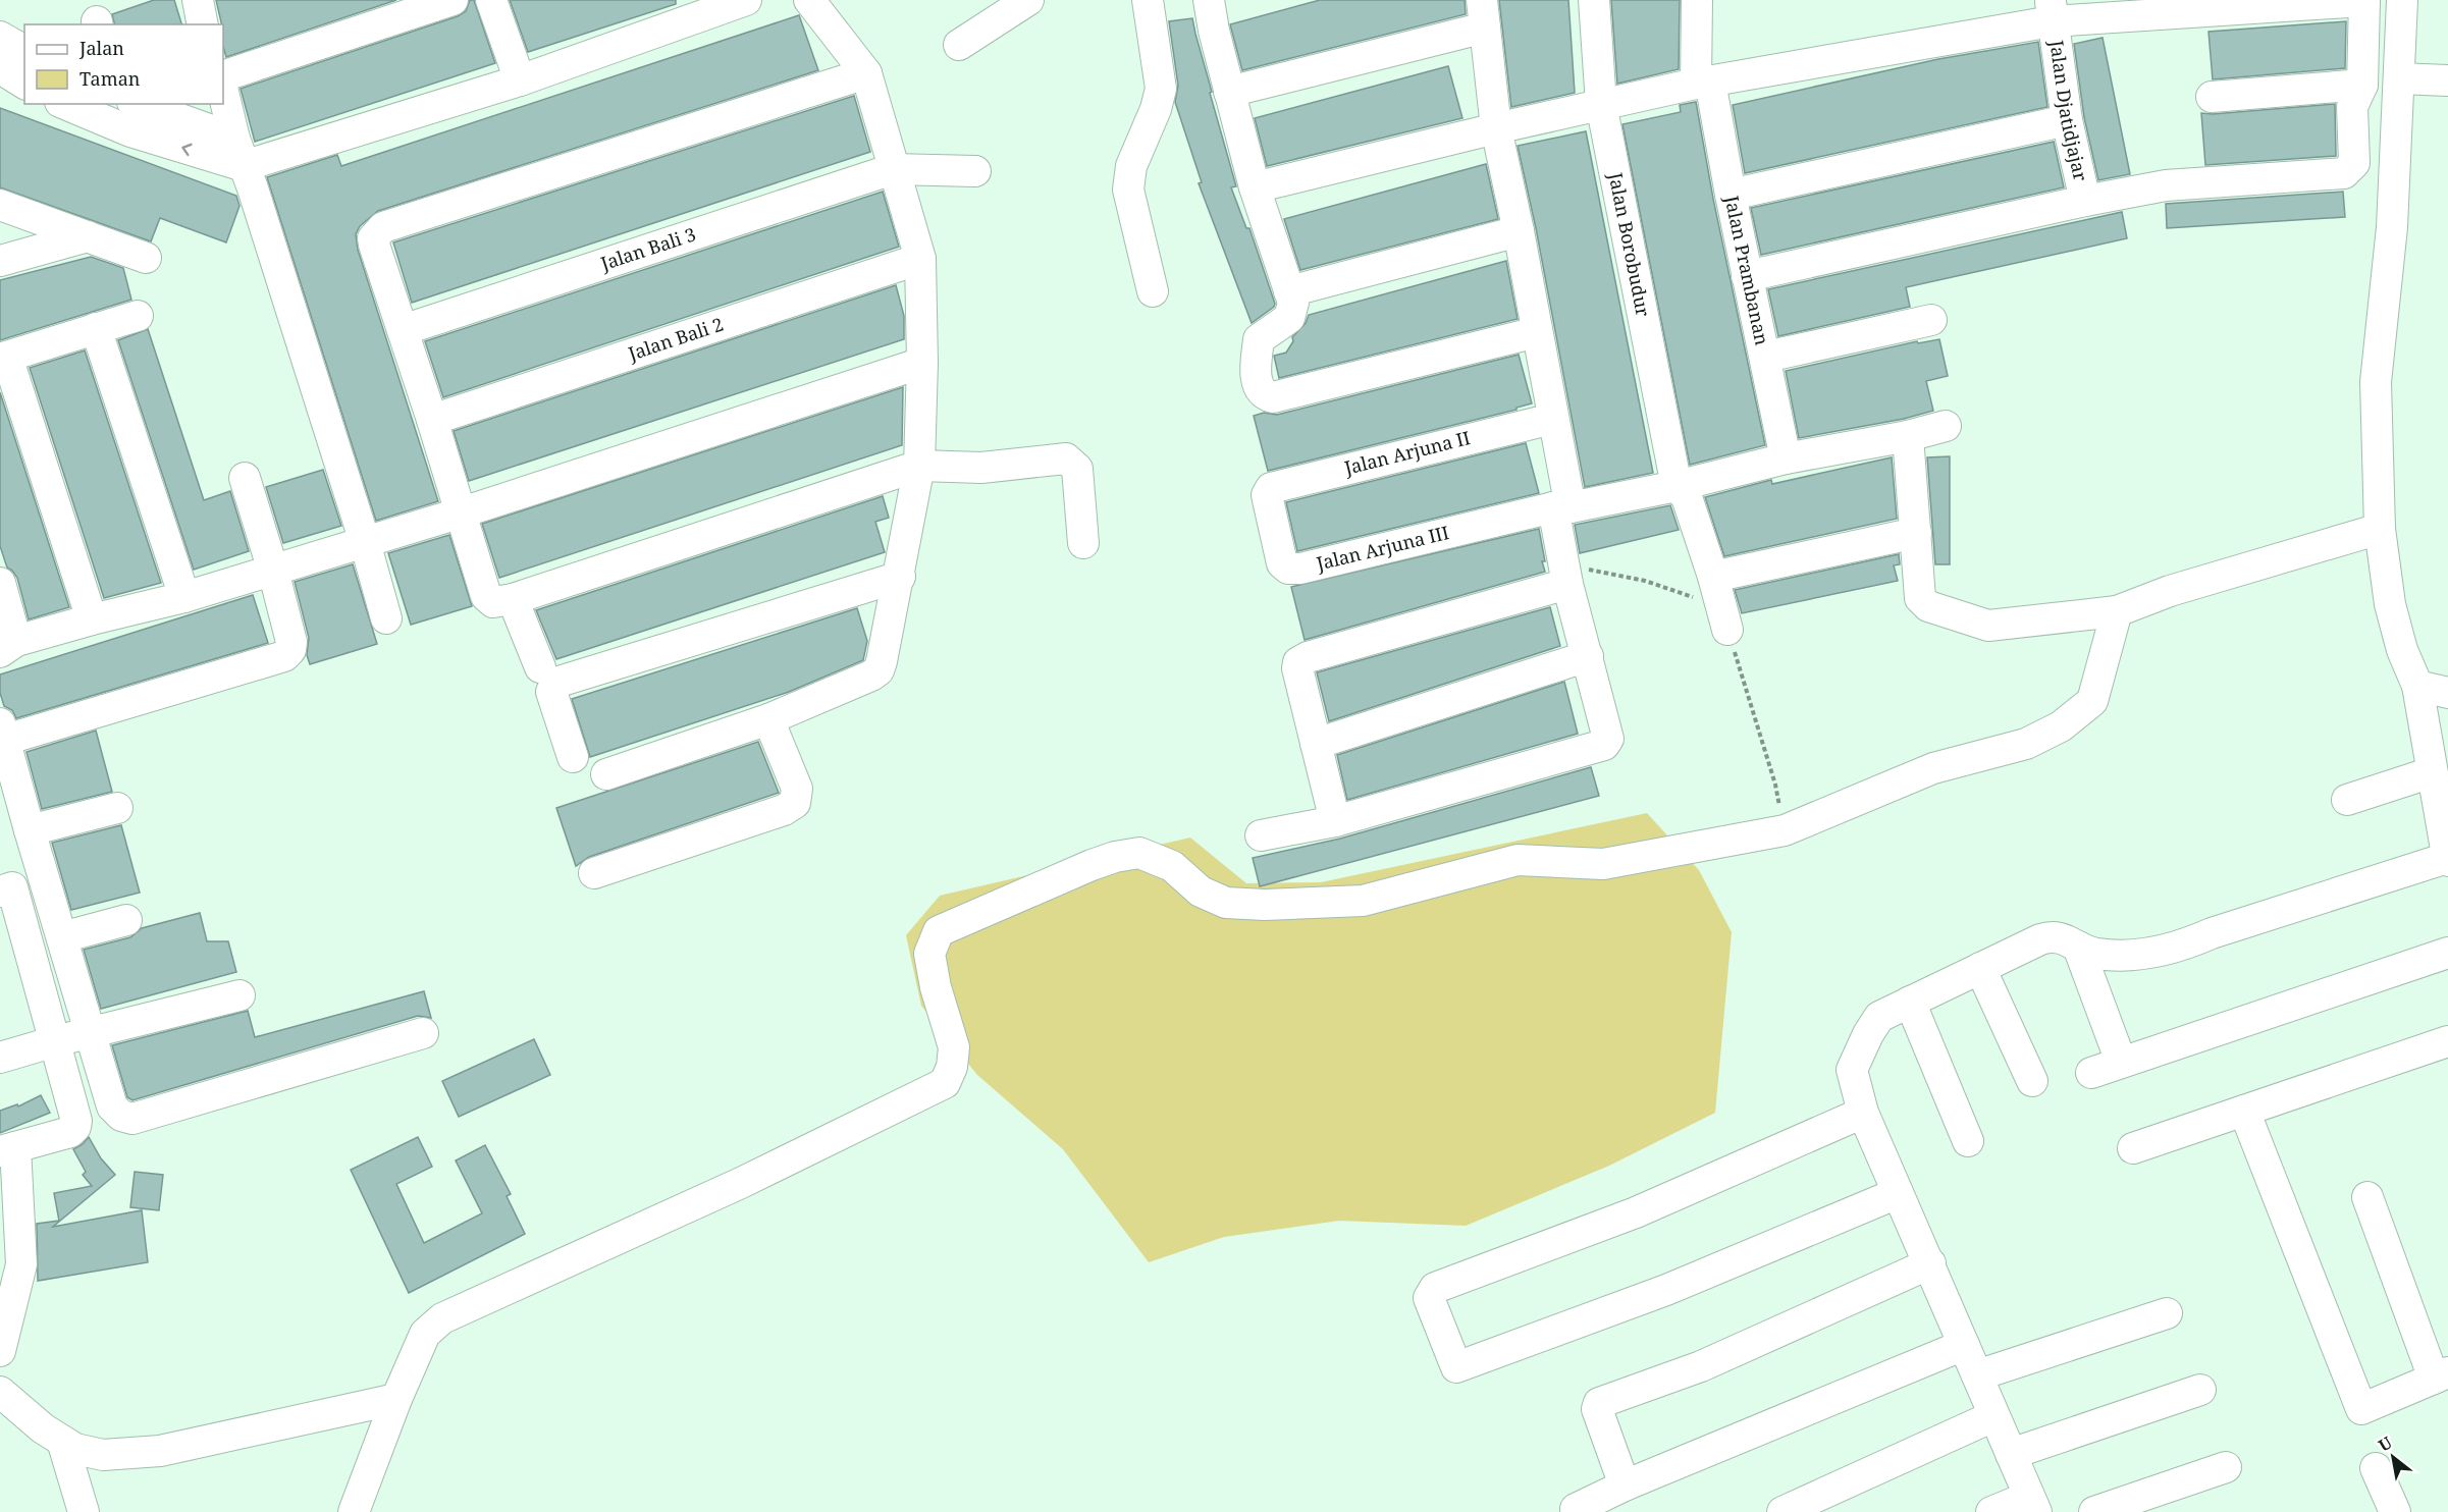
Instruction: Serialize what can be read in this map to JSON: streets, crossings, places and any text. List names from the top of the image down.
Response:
{
  "streets": {
    "street": [
      "Jalan Djatidjajar",
      "Jalan Borobudur",
      "Jalan Bali 3",
      "Jalan Prambanan",
      "Jalan Bali 2",
      "Jalan Arjuna II",
      "Jalan Arjuna III"
    ]
  },
  "crossings": [
    ["Jalan Arjuna II", "Jalan Arjuna III"]
  ],
  "legend": ["Jalan", "Taman"],
  "north": "top left"
}
